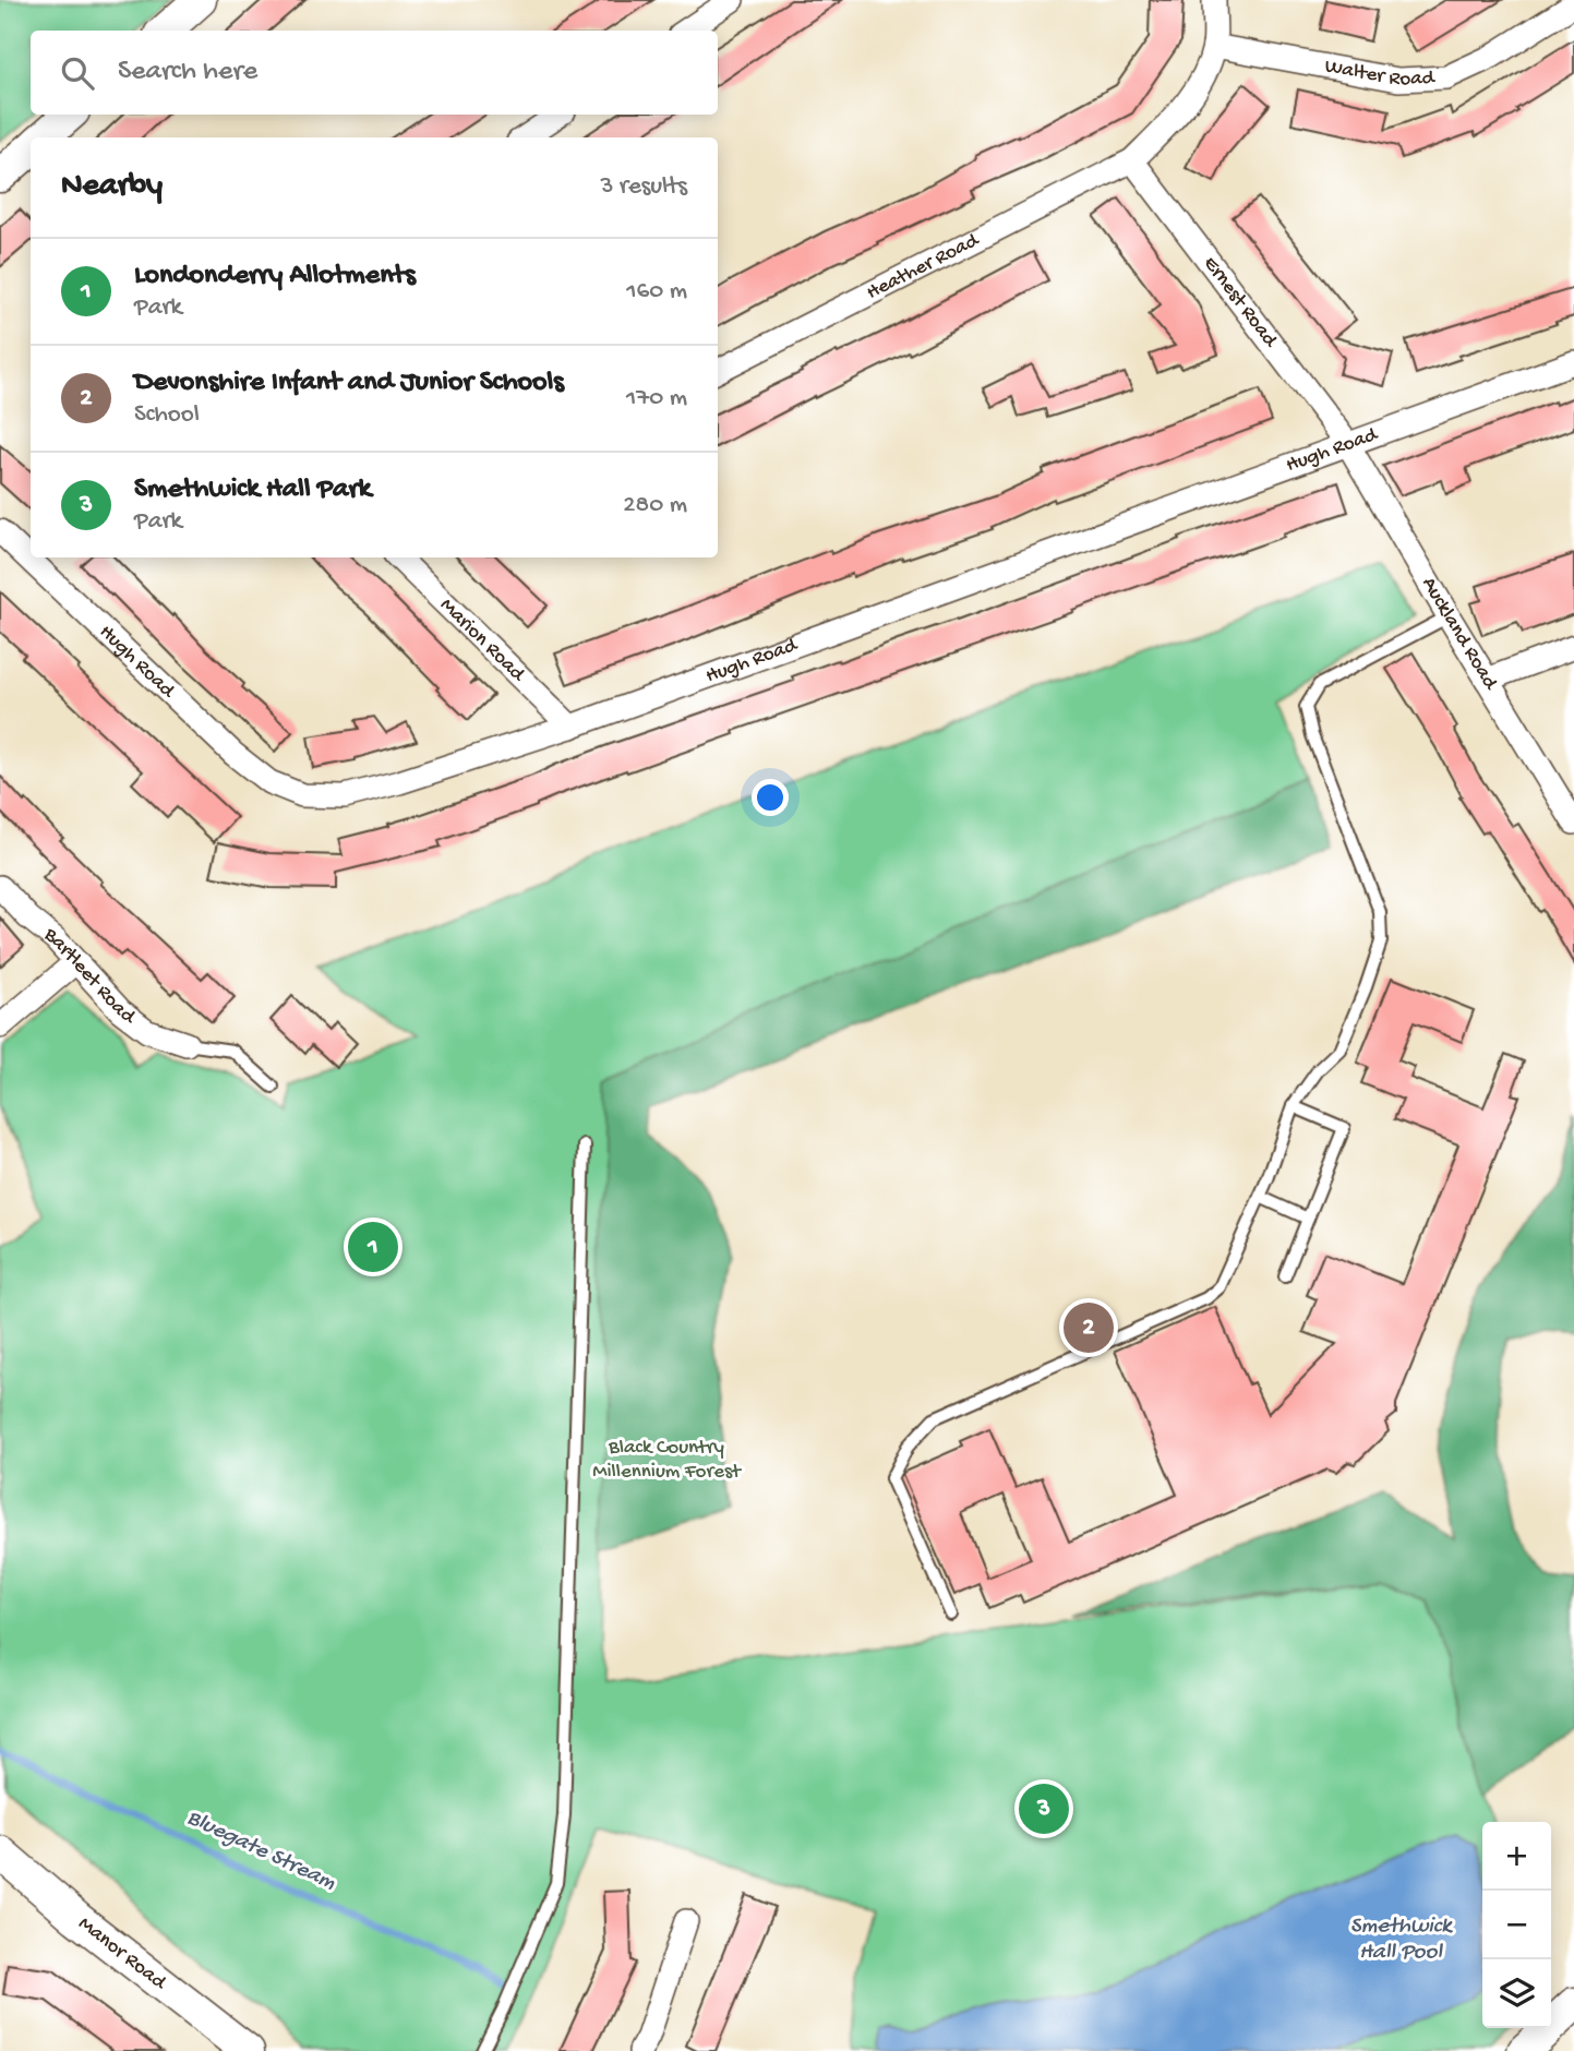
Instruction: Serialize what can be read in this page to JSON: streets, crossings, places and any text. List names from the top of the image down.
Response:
{
  "streets": {
    "street": [
      "Walter Road",
      "Heather Road",
      "Ernest Road",
      "Hugh Road",
      "Auckland Road",
      "Marion Road",
      "Bartleet Road",
      "Manor Road"
    ]
  },
  "crossings": [
    ["Walter Road", "Heather Road"],
    ["Heather Road", "Ernest Road"],
    ["Ernest Road", "Hugh Road"],
    ["Ernest Road", "Auckland Road"],
    ["Hugh Road", "Auckland Road"],
    ["Hugh Road", "Marion Road"]
  ],
  "water": ["Bluegate Stream", "Smethwick Hall Pool"],
  "parks": ["Black Country Millennium Forest"],
  "page": {
    "search": "Search here",
    "heading": ["Nearby", "3 results"],
    "list": [
      {
        "mark": "1",
        "name": "Londonderry Allotments",
        "note": "Park",
        "value": "160 m"
      },
      {
        "mark": "2",
        "name": "Devonshire Infant and Junior Schools",
        "note": "School",
        "value": "170 m"
      },
      {
        "mark": "3",
        "name": "Smethwick Hall Park",
        "note": "Park",
        "value": "280 m"
      }
    ],
    "pins": ["1", "2", "3"],
    "map_buttons": ["+", "−"]
  }
}
